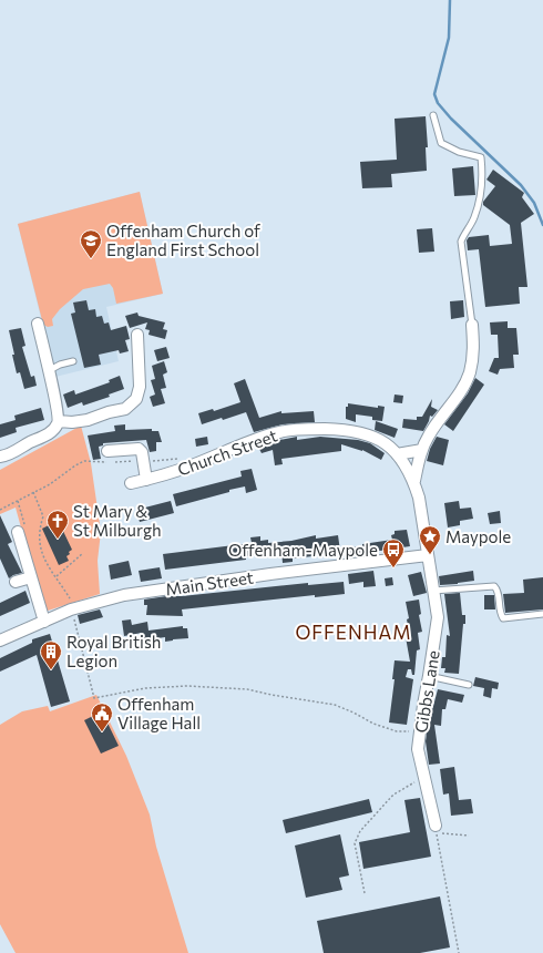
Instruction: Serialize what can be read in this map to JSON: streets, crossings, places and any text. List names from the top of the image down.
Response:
{
  "streets": {
    "street": ["Church Street", "Main Street", "Gibbs Lane"]
  },
  "crossings": [
    ["Church Street", "Main Street"],
    ["Church Street", "Gibbs Lane"],
    ["Main Street", "Gibbs Lane"]
  ],
  "districts": ["OFFENHAM"],
  "places": {
    "school or university": ["Offenham Church of England First School"],
    "church": ["St Mary & St Milburgh"],
    "place": ["Maypole"],
    "bus stop": ["Offenham-Maypole"],
    "building": ["Royal British Legion"],
    "public building": ["Offenham Village Hall"]
  }
}
